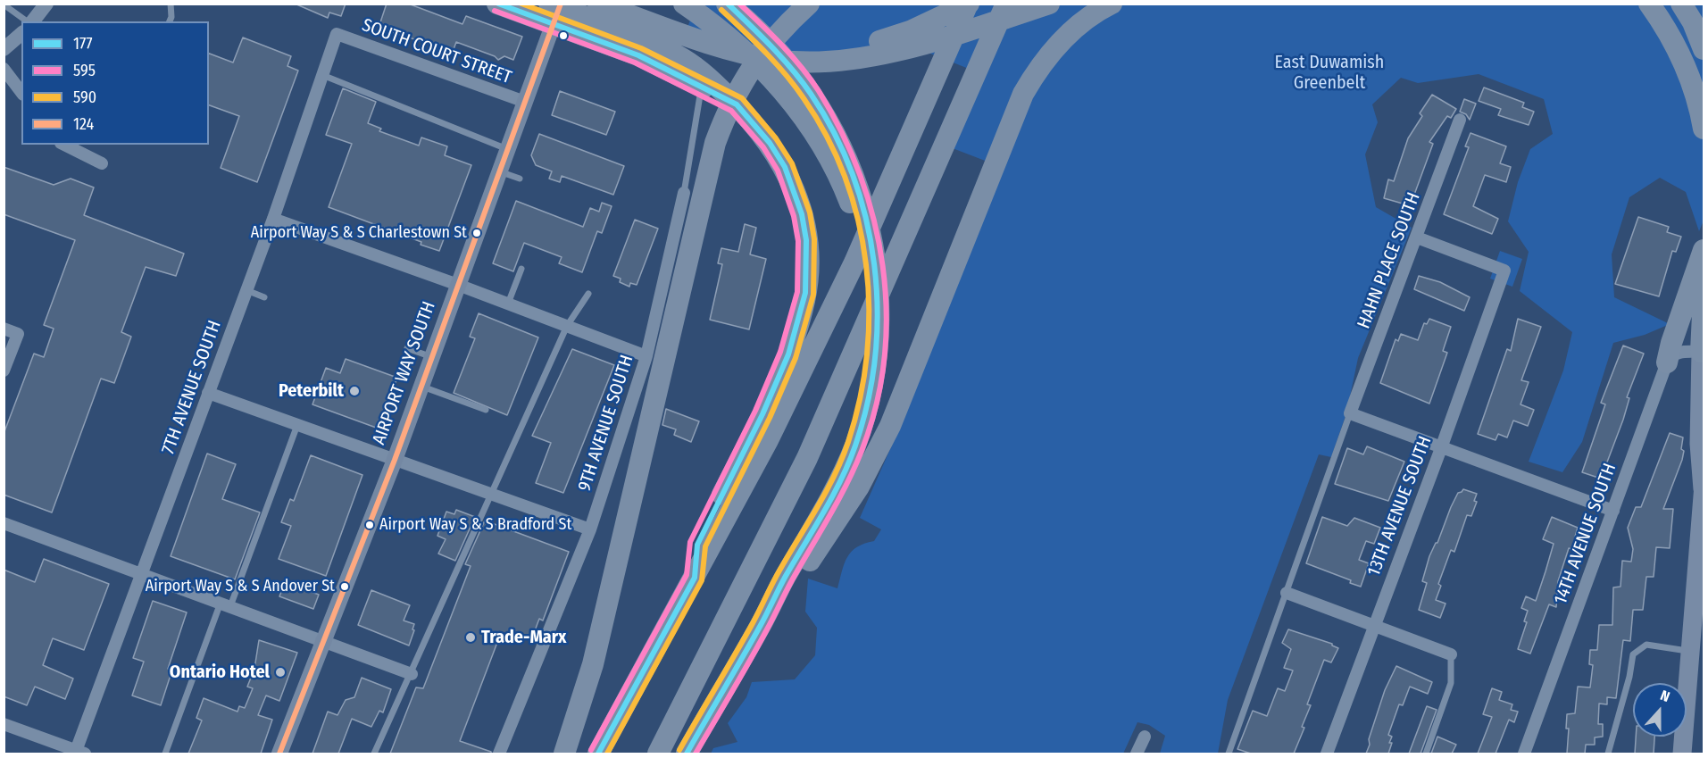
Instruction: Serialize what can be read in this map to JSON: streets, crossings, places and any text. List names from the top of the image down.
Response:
{
  "streets": {
    "main road": ["AIRPORT WAY SOUTH"],
    "street": [
      "SOUTH COURT STREET",
      "HAHN PLACE SOUTH",
      "7TH AVENUE SOUTH",
      "9TH AVENUE SOUTH",
      "13TH AVENUE SOUTH",
      "14TH AVENUE SOUTH"
    ]
  },
  "crossings": [
    ["SOUTH COURT STREET", "AIRPORT WAY SOUTH"],
    ["SOUTH COURT STREET", "7TH AVENUE SOUTH"],
    ["HAHN PLACE SOUTH", "13TH AVENUE SOUTH"]
  ],
  "parks": ["East Duwamish Greenbelt"],
  "places": [
    "Airport Way S & S Charlestown St",
    "Peterbilt",
    "Airport Way S & S Bradford St",
    "Airport Way S & S Andover St",
    "Trade-Marx",
    "Ontario Hotel"
  ],
  "lines": [
    "transit line 177",
    "transit line 595",
    "transit line 590",
    "transit line 124"
  ],
  "legend": [
    "177",
    "595",
    "590",
    "124"
  ],
  "north": "top"
}
